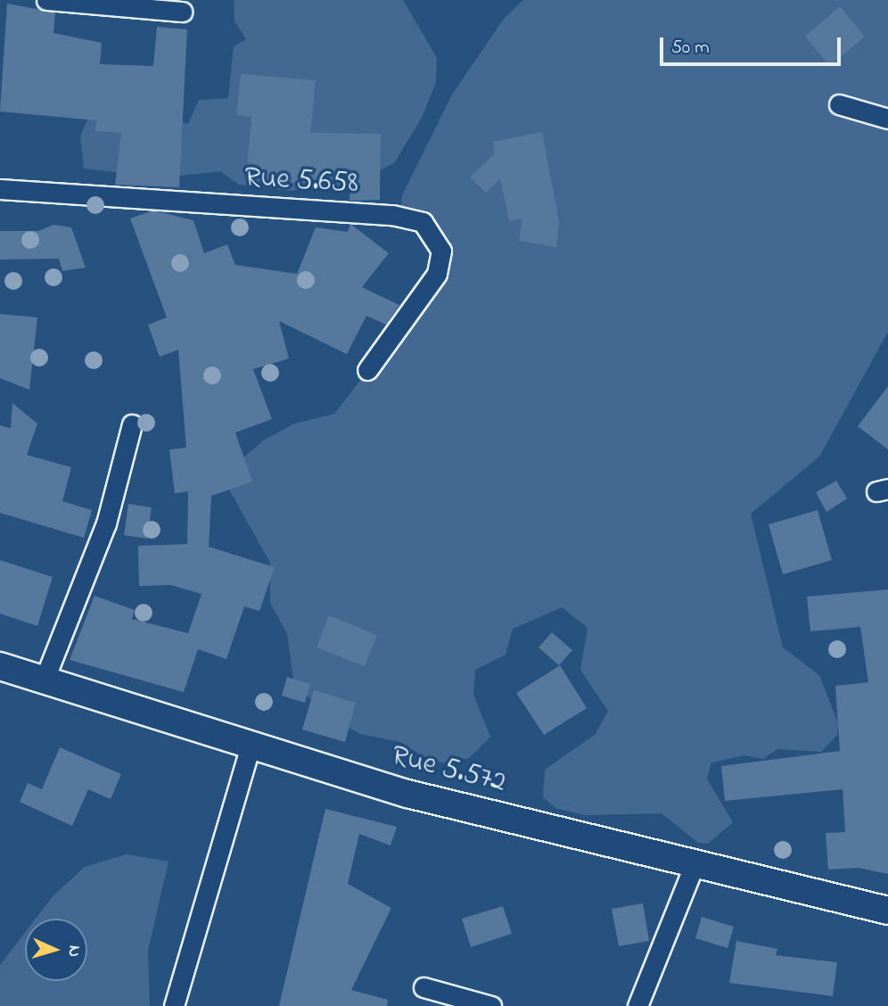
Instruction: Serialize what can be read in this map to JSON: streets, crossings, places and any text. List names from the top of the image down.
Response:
{
  "streets": {
    "street": ["Rue 5.658", "Rue 5.572"]
  },
  "scale_bar": "50 m",
  "north": "right"
}
